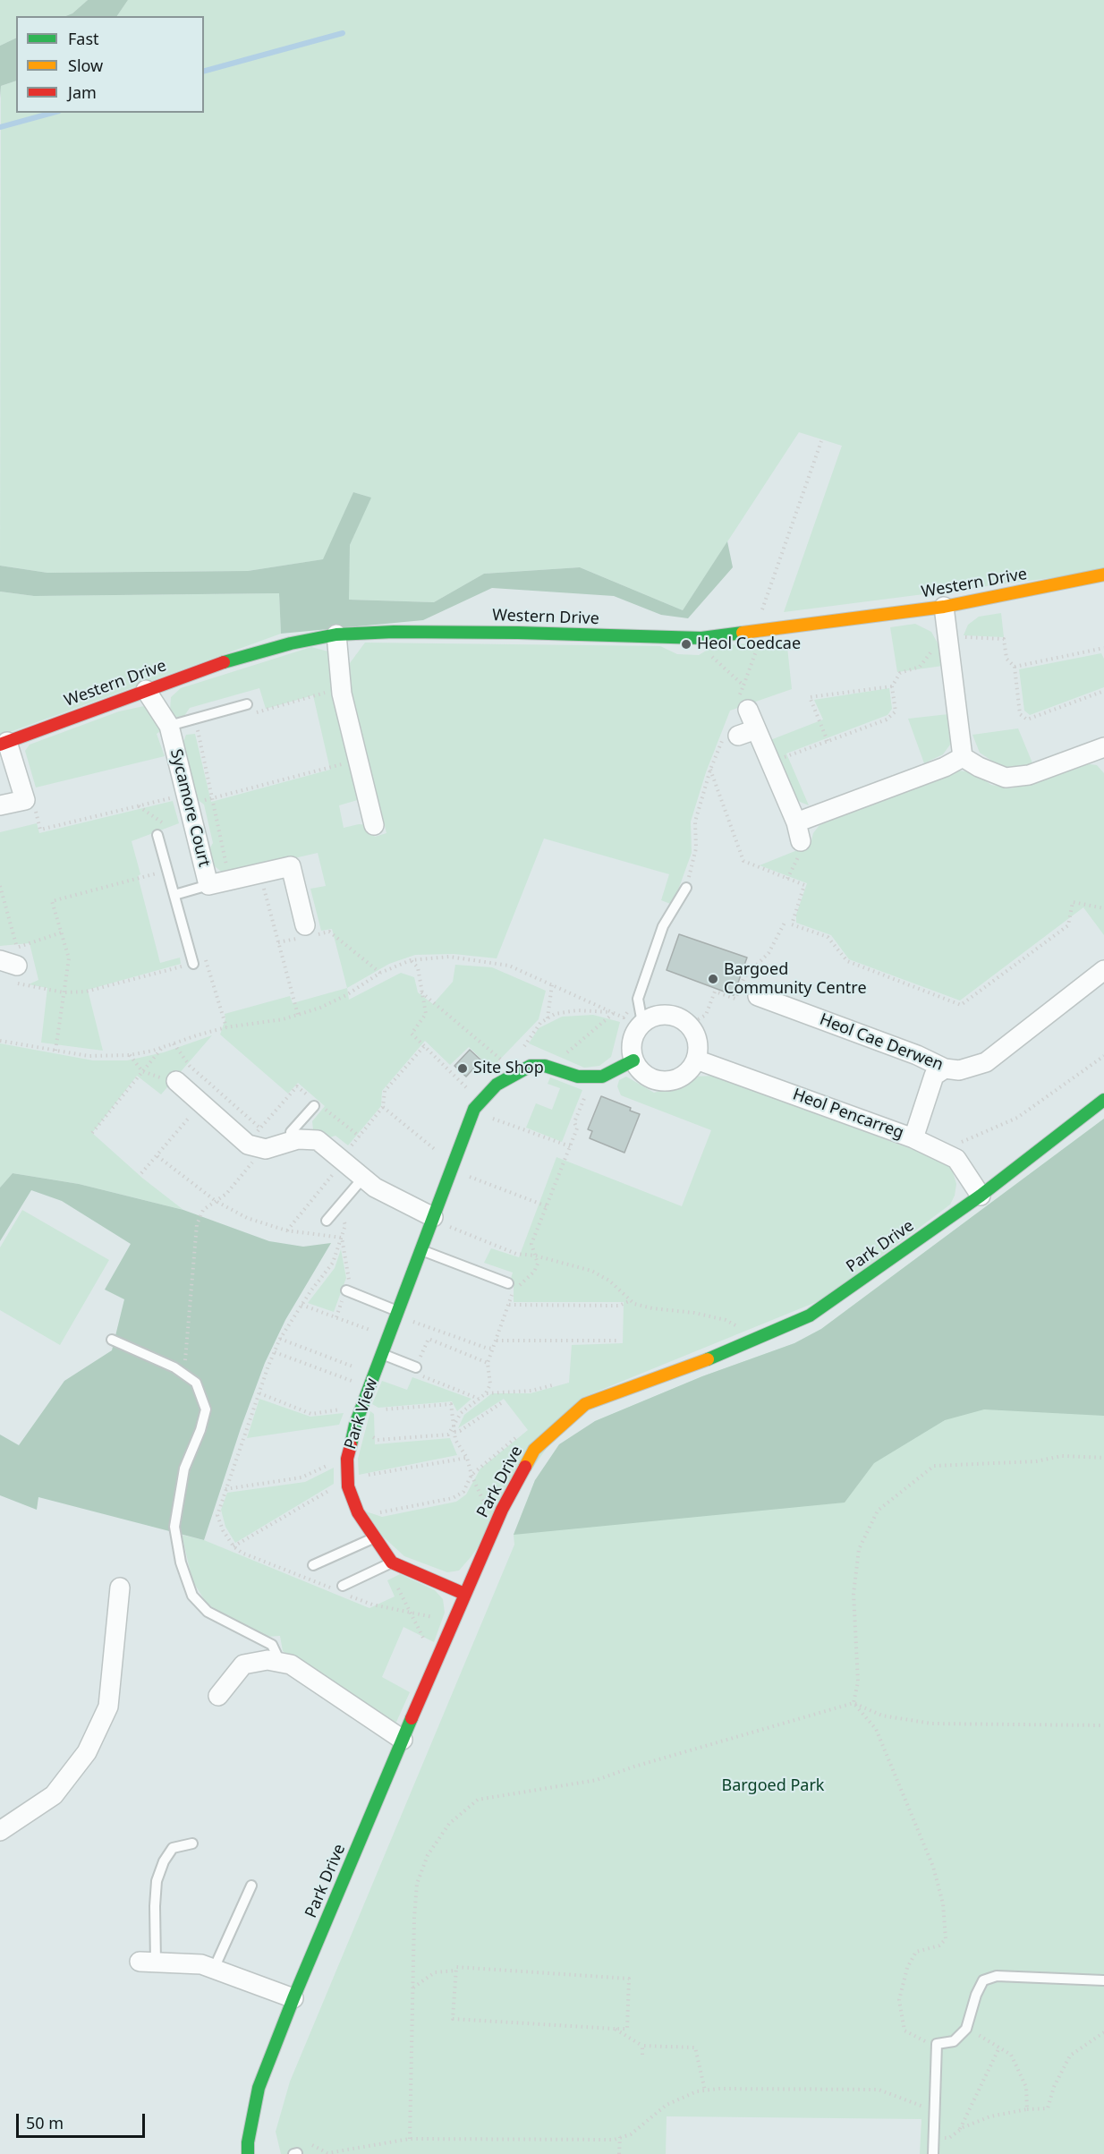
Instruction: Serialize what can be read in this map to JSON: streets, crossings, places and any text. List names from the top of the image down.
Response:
{
  "streets": {
    "street": [
      "Western Drive",
      "Sycamore Court",
      "Heol Cae Derwen",
      "Heol Pencarreg",
      "Park Drive",
      "Park View"
    ]
  },
  "crossings": [
    ["Western Drive", "Sycamore Court"],
    ["Heol Pencarreg", "Park Drive"],
    ["Heol Pencarreg", "Park View"]
  ],
  "parks": ["Bargoed Park"],
  "places": ["Heol Coedcae", "Bargoed Community Centre", "Site Shop"],
  "legend": ["Fast", "Slow", "Jam"],
  "scale_bar": "50 m"
}
